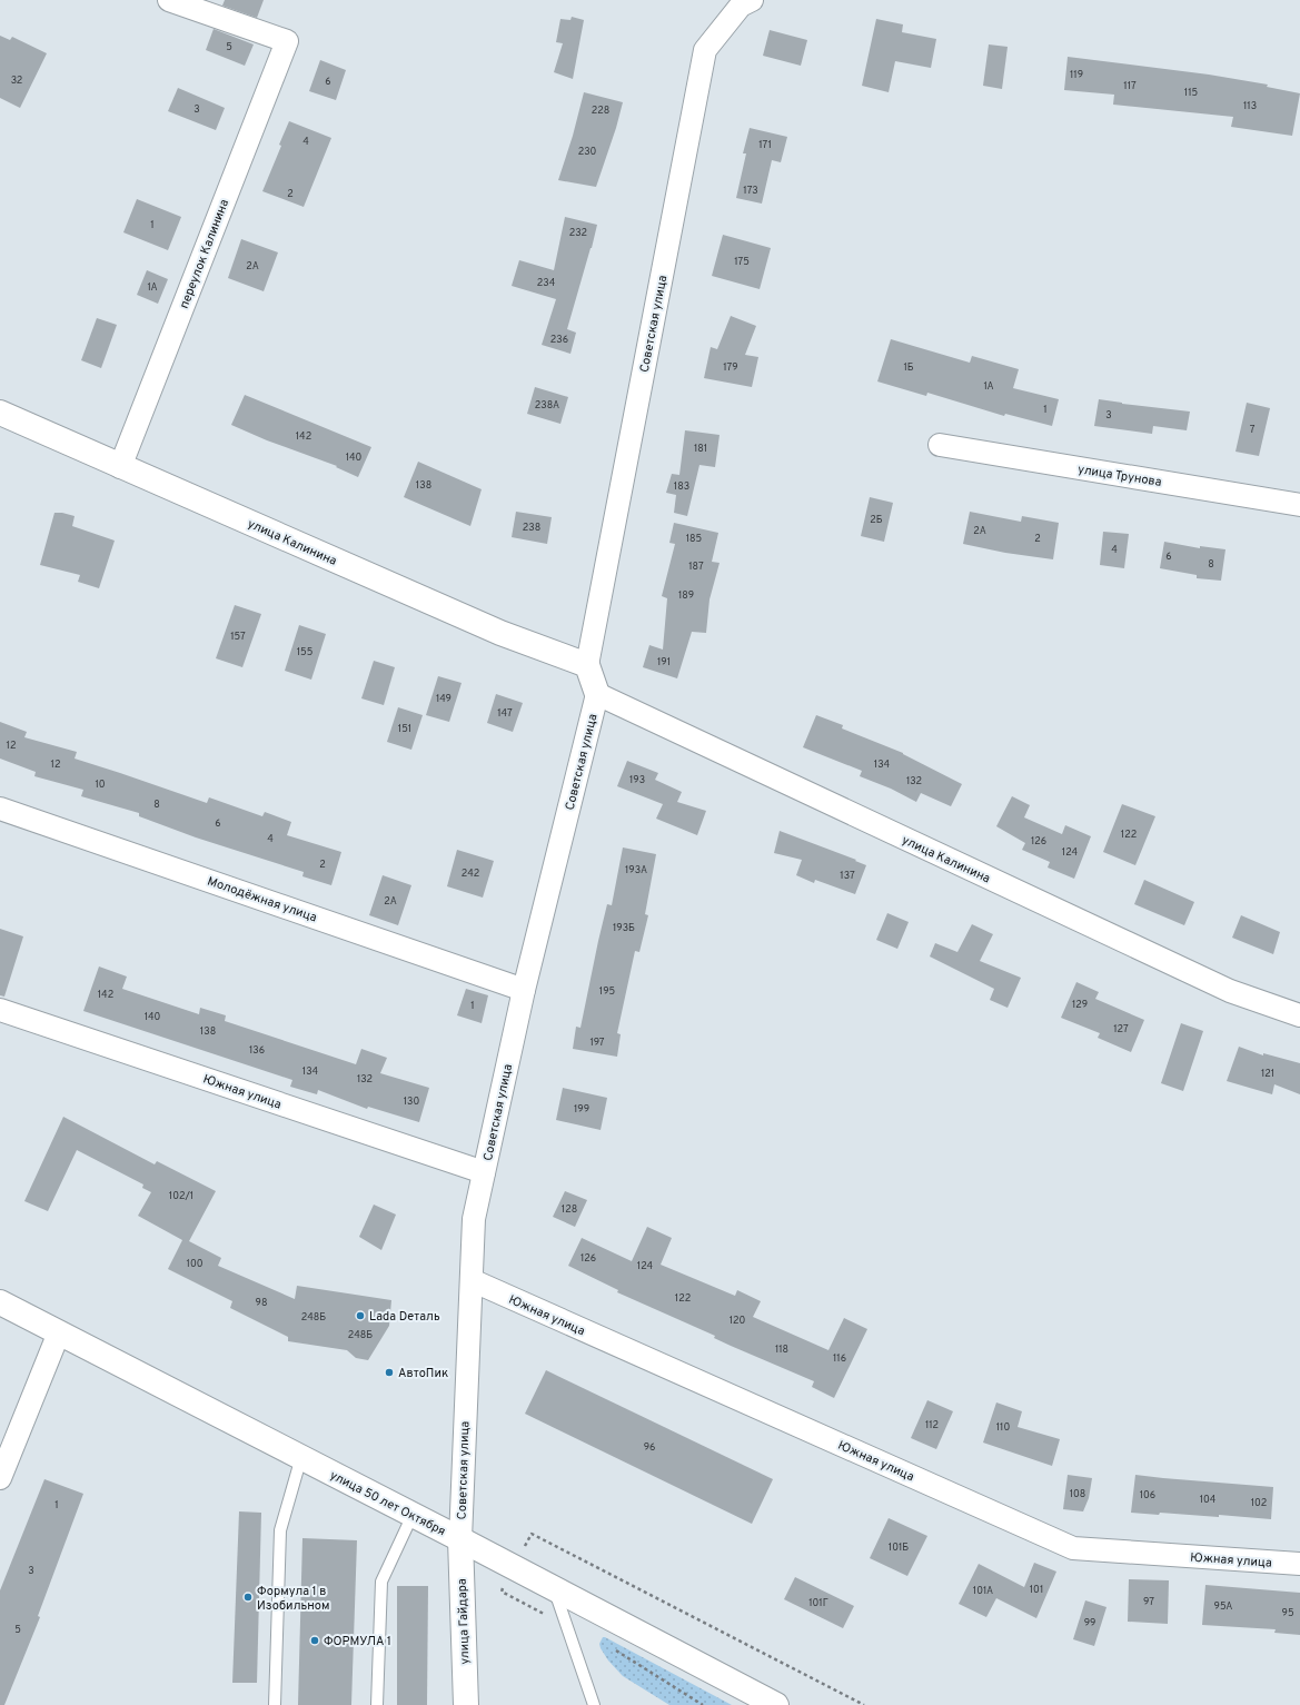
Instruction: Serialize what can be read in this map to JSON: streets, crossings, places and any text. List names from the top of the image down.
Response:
{
  "streets": {
    "main road": ["улица Калинина", "улица 50 лет Октября", "улица Гайдара"],
    "street": [
      "переулок Калинина",
      "Советская улица",
      "улица Трунова",
      "Молодёжная улица",
      "Южная улица"
    ]
  },
  "crossings": [
    ["переулок Калинина", "улица Калинина"],
    ["Советская улица", "улица Калинина"],
    ["Советская улица", "Молодёжная улица"],
    ["Советская улица", "Южная улица"],
    ["Советская улица", "улица 50 лет Октября"],
    ["Советская улица", "улица Гайдара"],
    ["улица 50 лет Октября", "улица Гайдара"]
  ],
  "places": [
    "Lada Dеталь",
    "АвтоПик",
    "Формула 1 в Изобильном",
    "ФОРМУЛА 1"
  ],
  "house_numbers": [
    "5",
    "119",
    "32",
    "6",
    "117",
    "115",
    "113",
    "3",
    "228",
    "4",
    "171",
    "230",
    "173",
    "2",
    "1",
    "232",
    "175",
    "2А",
    "234",
    "1А",
    "236",
    "179",
    "1Б",
    "1А",
    "238А",
    "1",
    "3",
    "7",
    "142",
    "181",
    "140",
    "138",
    "183",
    "2Б",
    "238",
    "2А",
    "185",
    "2",
    "4",
    "6",
    "8",
    "187",
    "189",
    "157",
    "155",
    "191",
    "149",
    "147",
    "151",
    "12",
    "12",
    "134",
    "193",
    "132",
    "10",
    "8",
    "6",
    "122",
    "4",
    "126",
    "124",
    "2",
    "193А",
    "242",
    "137",
    "2А",
    "193Б",
    "195",
    "142",
    "129",
    "1",
    "140",
    "127",
    "138",
    "197",
    "136",
    "134",
    "121",
    "132",
    "130",
    "199",
    "102/1",
    "128",
    "126",
    "100",
    "124",
    "122",
    "98",
    "248Б",
    "120",
    "248Б",
    "118",
    "116",
    "112",
    "110",
    "96",
    "108",
    "106",
    "104",
    "102",
    "1",
    "101Б",
    "3",
    "101",
    "101А",
    "97",
    "101Г",
    "95А",
    "95",
    "99",
    "5"
  ]
}
